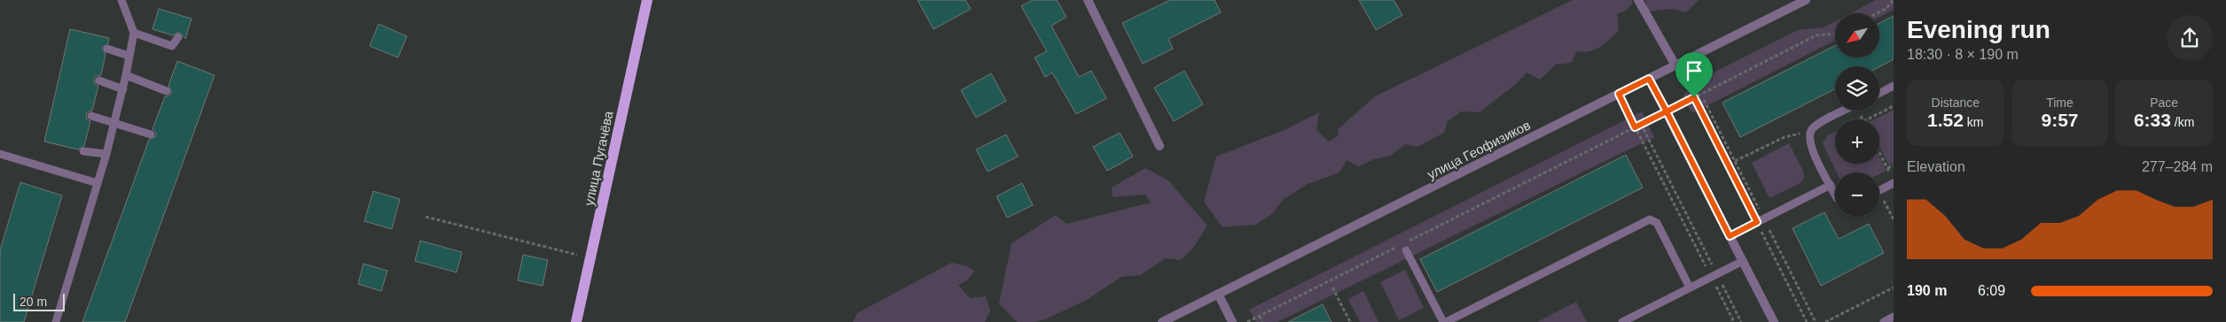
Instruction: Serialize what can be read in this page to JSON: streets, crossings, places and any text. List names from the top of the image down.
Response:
{
  "streets": {
    "main road": ["улица Пугачёва"],
    "street": ["улица Геофизиков"]
  },
  "scale_bar": "20 m",
  "north": "bottom left",
  "page": {
    "heading": ["Evening run", "18:30 · 8 × 190 m"],
    "map_buttons": ["+", "−"],
    "stats": [
      ["Distance", "1.52 km"],
      ["Time", "9:57"],
      ["Pace", "6:33 /km"]
    ],
    "chart": ["Elevation", "277–284 m"],
    "list": [
      {
        "name": "190 m",
        "note": "6:09"
      }
    ],
    "scale": "20 m"
  }
}
